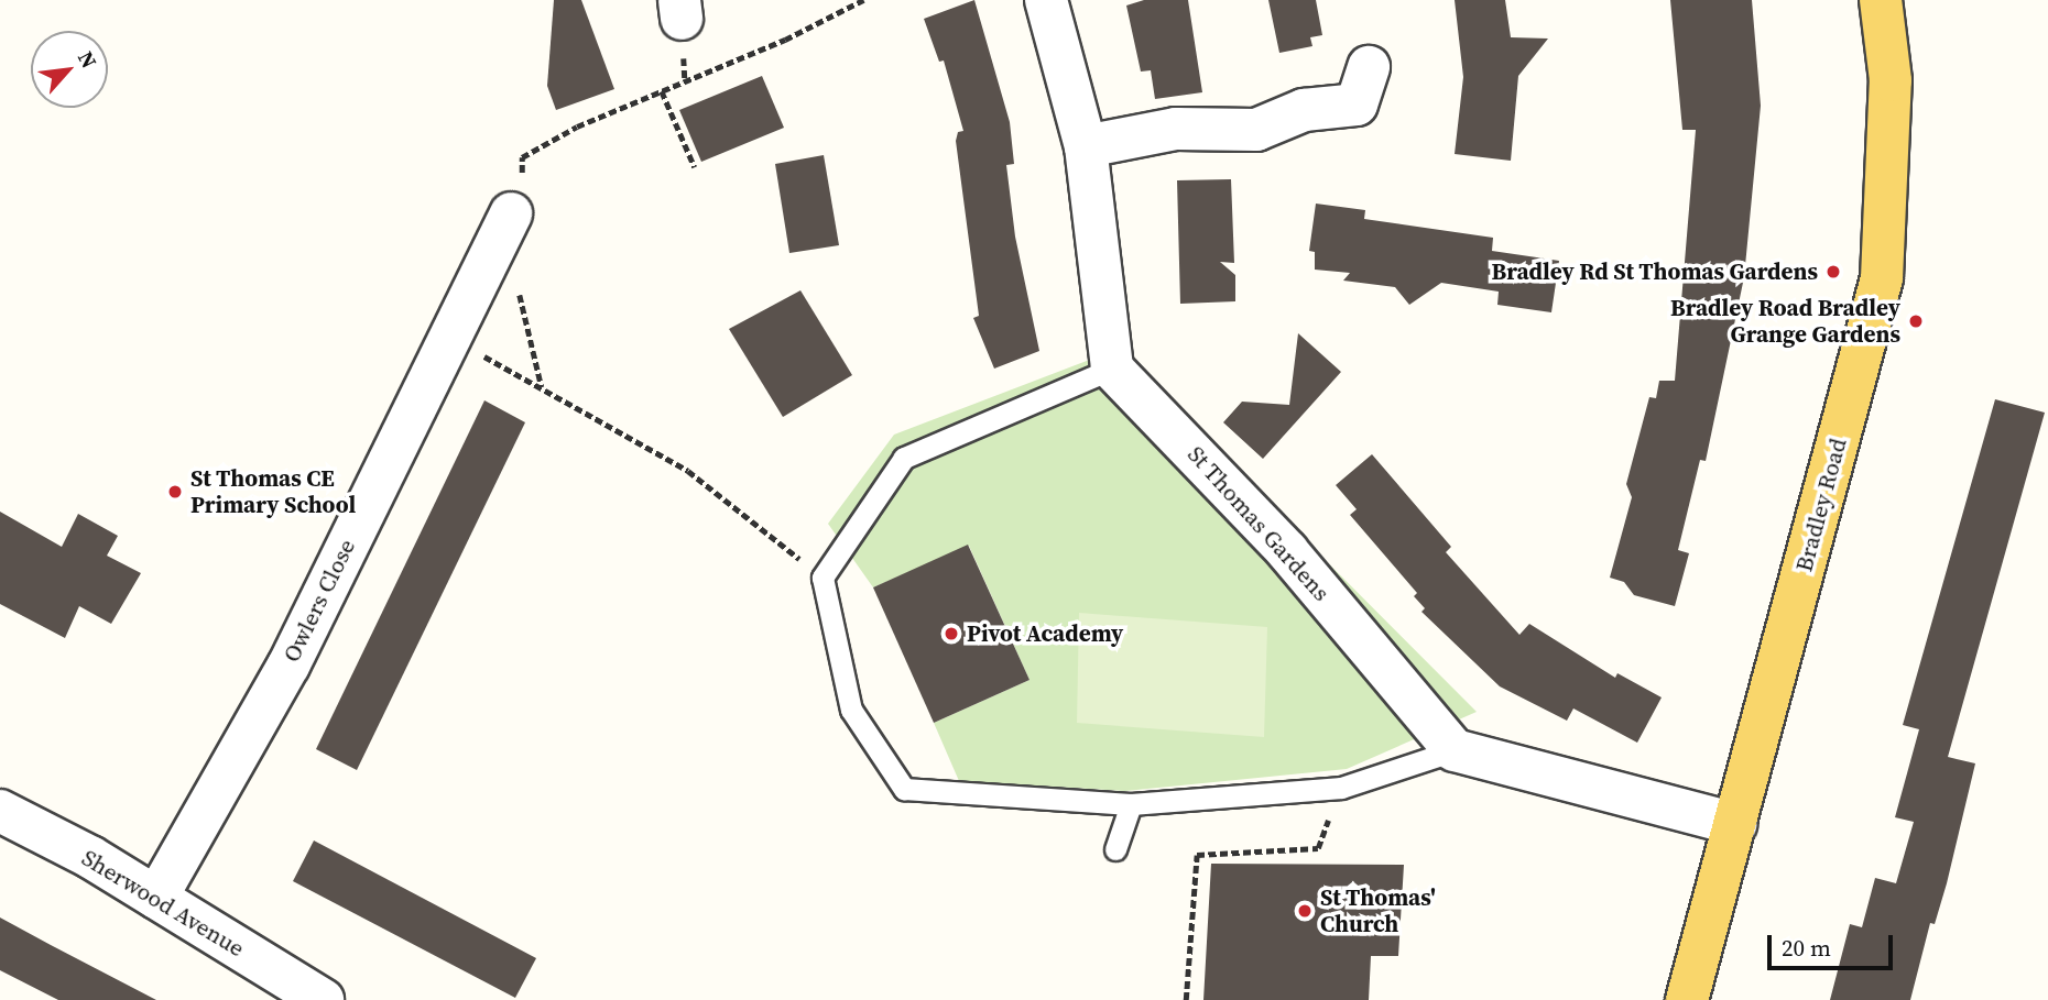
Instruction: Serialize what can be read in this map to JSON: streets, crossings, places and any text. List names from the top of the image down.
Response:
{
  "streets": {
    "main road": ["Bradley Road"],
    "street": ["St Thomas Gardens", "Owlers Close", "Sherwood Avenue"]
  },
  "crossings": [
    ["Owlers Close", "Sherwood Avenue"]
  ],
  "places": [
    "Bradley Rd St Thomas Gardens",
    "Bradley Road Bradley Grange Gardens",
    "St Thomas CE Primary School",
    "Pivot Academy",
    "St Thomas' Church"
  ],
  "scale_bar": "20 m",
  "north": "top right"
}
